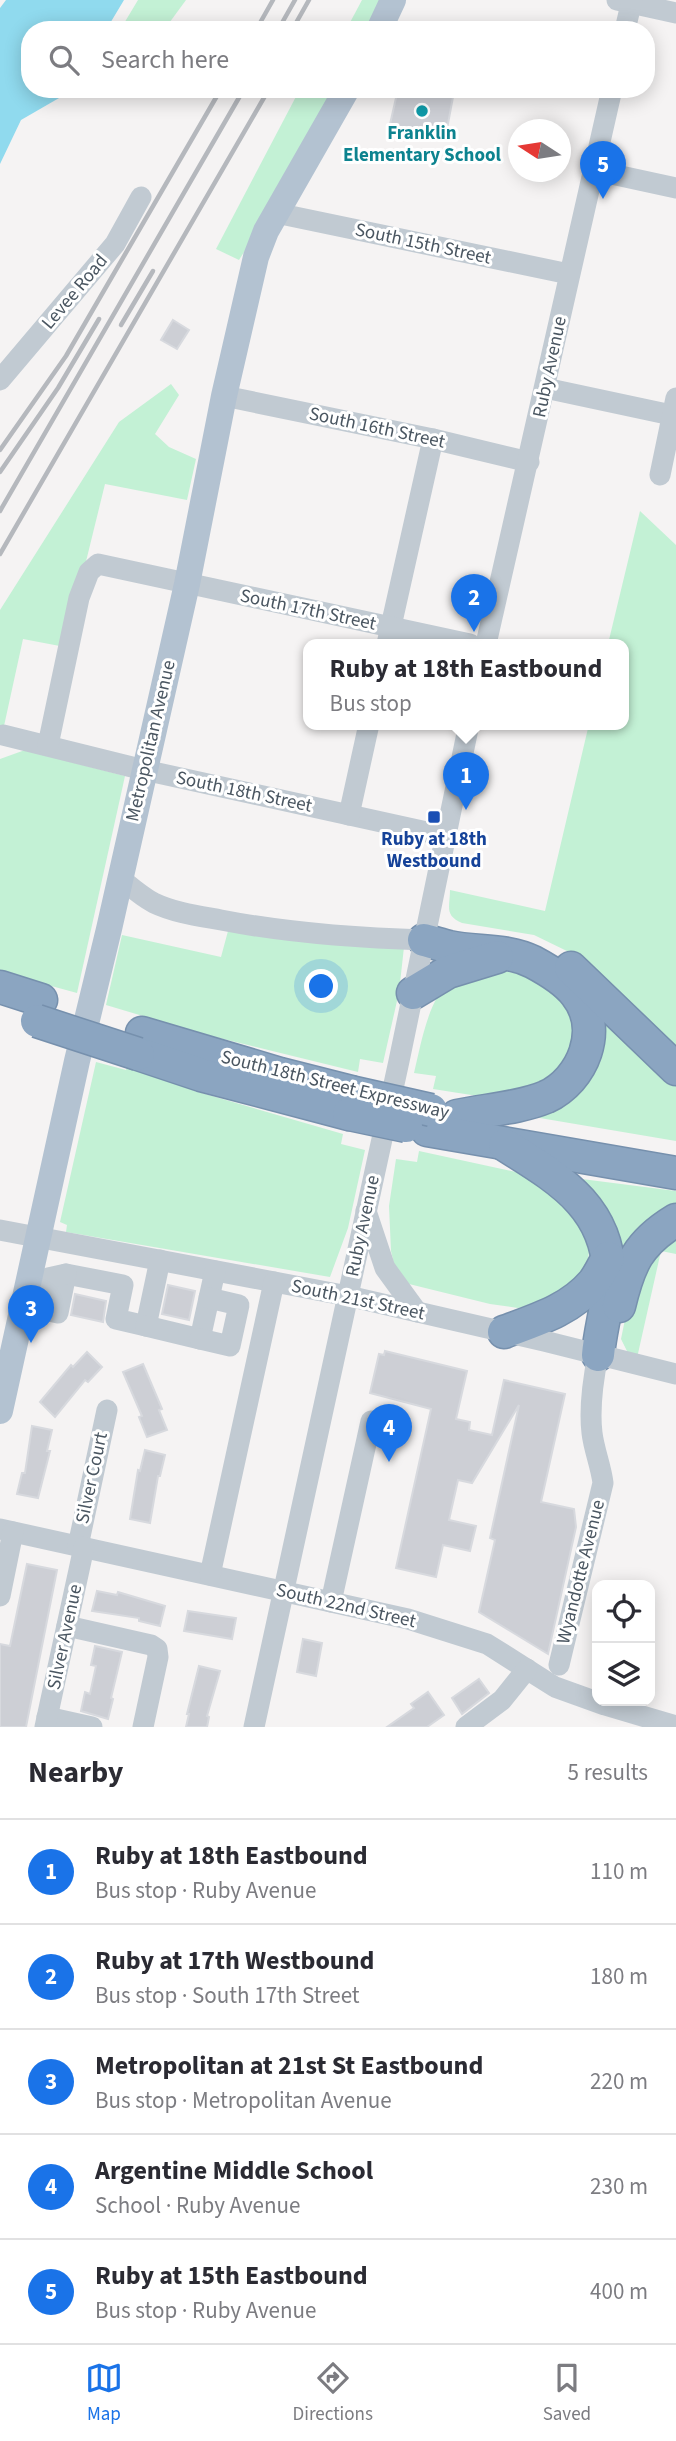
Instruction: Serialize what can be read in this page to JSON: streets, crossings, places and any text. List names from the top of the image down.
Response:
{
  "streets": {
    "highway": ["South 18th Street Expressway"],
    "main road": ["Metropolitan Avenue"],
    "street": [
      "South 15th Street",
      "Levee Road",
      "Ruby Avenue",
      "South 16th Street",
      "South 17th Street",
      "South 18th Street",
      "South 21st Street",
      "Silver Court",
      "Wyandotte Avenue",
      "South 22nd Street",
      "Silver Avenue"
    ]
  },
  "crossings": [
    ["South 15th Street", "Ruby Avenue"],
    ["South 15th Street", "Metropolitan Avenue"],
    ["Ruby Avenue", "South 16th Street"],
    ["Ruby Avenue", "South 18th Street"],
    ["Ruby Avenue", "South 21st Street"],
    ["Ruby Avenue", "South 22nd Street"],
    ["South 16th Street", "Metropolitan Avenue"],
    ["South 17th Street", "Metropolitan Avenue"],
    ["South 17th Street", "South 18th Street"],
    ["Metropolitan Avenue", "South 18th Street"],
    ["Metropolitan Avenue", "South 21st Street"],
    ["South 21st Street", "Wyandotte Avenue"],
    ["Silver Court", "South 22nd Street"],
    ["Silver Court", "Silver Avenue"],
    ["South 22nd Street", "Silver Avenue"]
  ],
  "places": {
    "other": ["Franklin Elementary School"],
    "transit": ["Ruby at 18th Westbound"]
  },
  "north": "left",
  "page": {
    "search": "Search here",
    "pins": [
      "5",
      "2",
      "1",
      "3",
      "4"
    ],
    "popup": ["Ruby at 18th Eastbound", "Bus stop"],
    "heading": ["Nearby", "5 results"],
    "list": [
      {
        "mark": "1",
        "name": "Ruby at 18th Eastbound",
        "note": "Bus stop · Ruby Avenue",
        "value": "110 m"
      },
      {
        "mark": "2",
        "name": "Ruby at 17th Westbound",
        "note": "Bus stop · South 17th Street",
        "value": "180 m"
      },
      {
        "mark": "3",
        "name": "Metropolitan at 21st St Eastbound",
        "note": "Bus stop · Metropolitan Avenue",
        "value": "220 m"
      },
      {
        "mark": "4",
        "name": "Argentine Middle School",
        "note": "School · Ruby Avenue",
        "value": "230 m"
      },
      {
        "mark": "5",
        "name": "Ruby at 15th Eastbound",
        "note": "Bus stop · Ruby Avenue",
        "value": "400 m"
      }
    ],
    "nav": ["Map", "Directions", "Saved"]
  }
}
